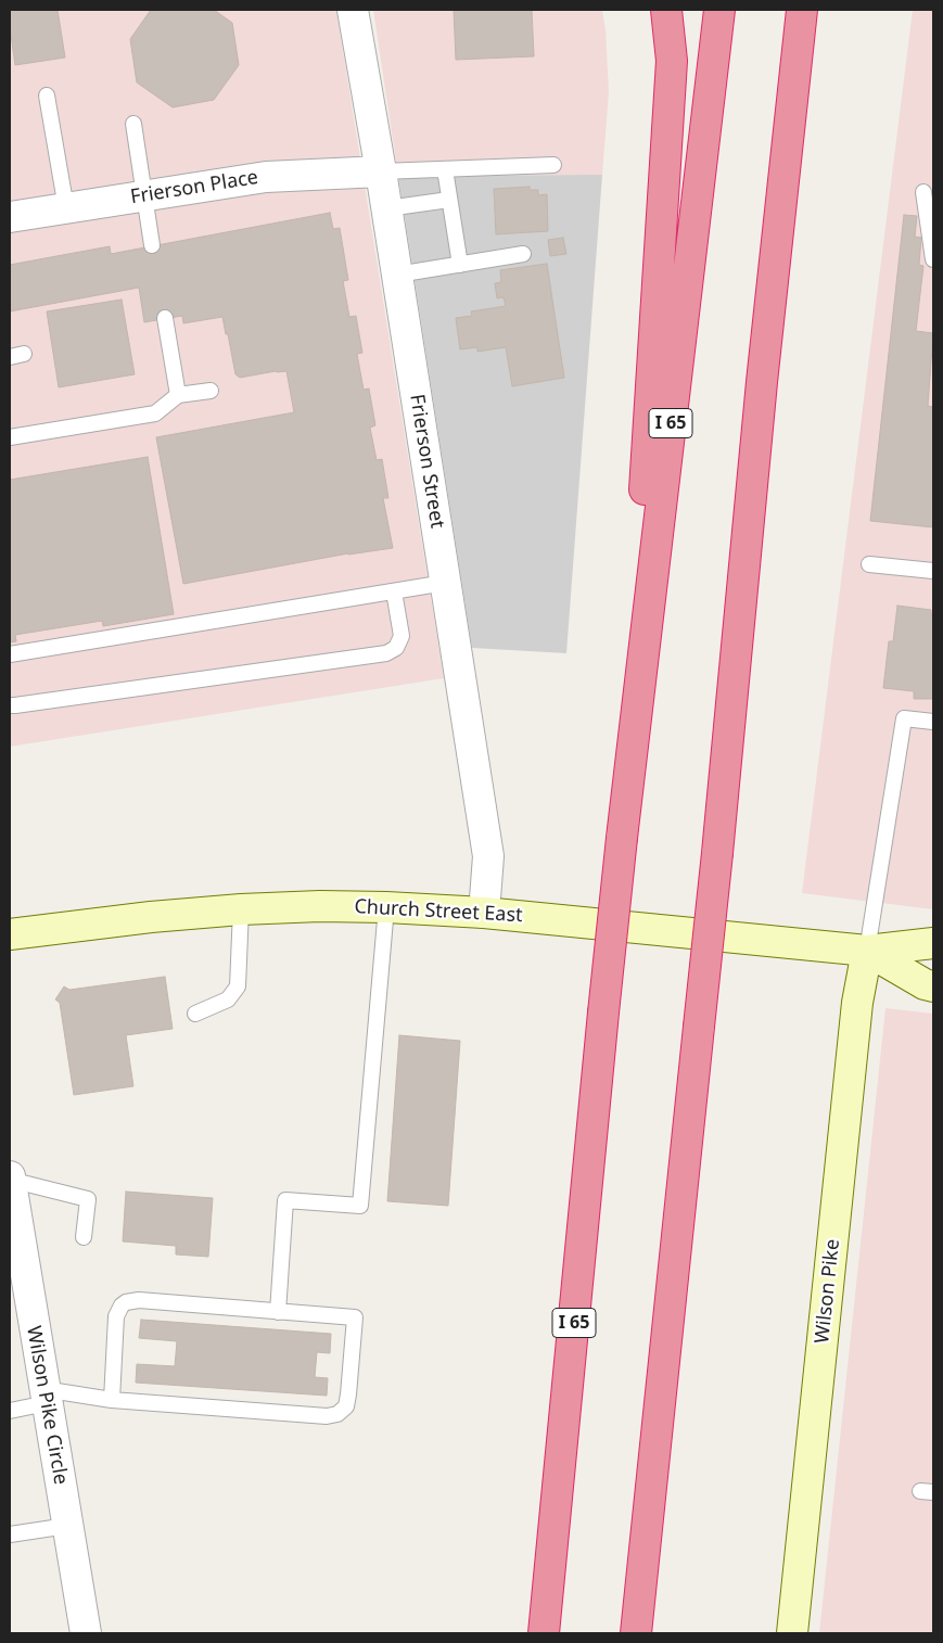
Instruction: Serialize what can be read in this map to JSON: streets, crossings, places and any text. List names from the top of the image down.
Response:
{
  "streets": {
    "highway": ["I 65"],
    "main road": ["Church Street East", "Wilson Pike"],
    "street": ["Frierson Place", "Frierson Street", "Wilson Pike Circle"]
  },
  "crossings": [
    ["Frierson Place", "Frierson Street"],
    ["Frierson Street", "Church Street East"],
    ["Church Street East", "Wilson Pike"]
  ]
}
